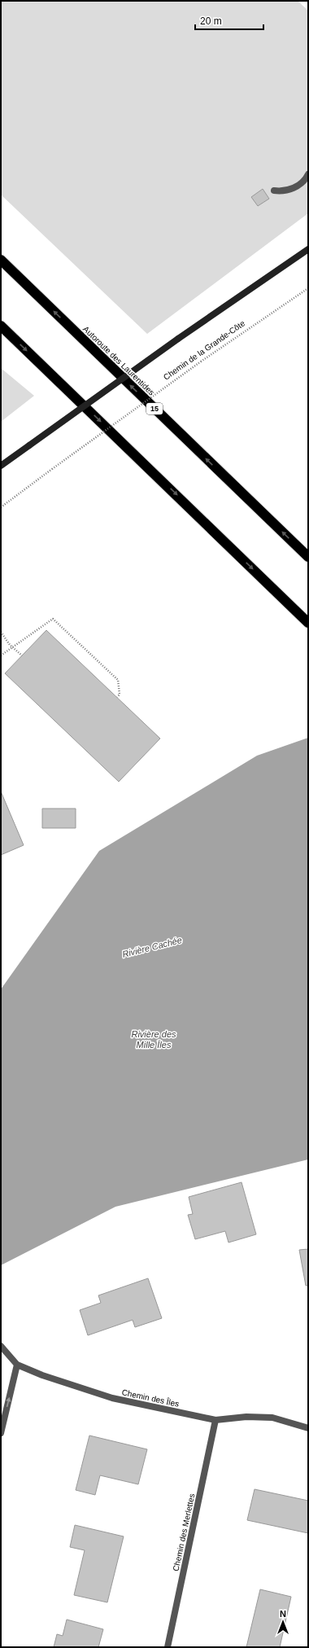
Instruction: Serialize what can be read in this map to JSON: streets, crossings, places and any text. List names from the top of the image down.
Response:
{
  "streets": {
    "highway": ["Autoroute des Laurentides", "15"],
    "street": ["Chemin des Îles", "Chemin des Merlettes"],
    "path": ["Chemin de la Grande-Côte"]
  },
  "crossings": [
    ["Chemin des Îles", "Chemin des Merlettes"]
  ],
  "water": ["Rivière Cachée", "Rivière des Mille Îles"],
  "scale_bar": "20 m",
  "north": "top"
}
